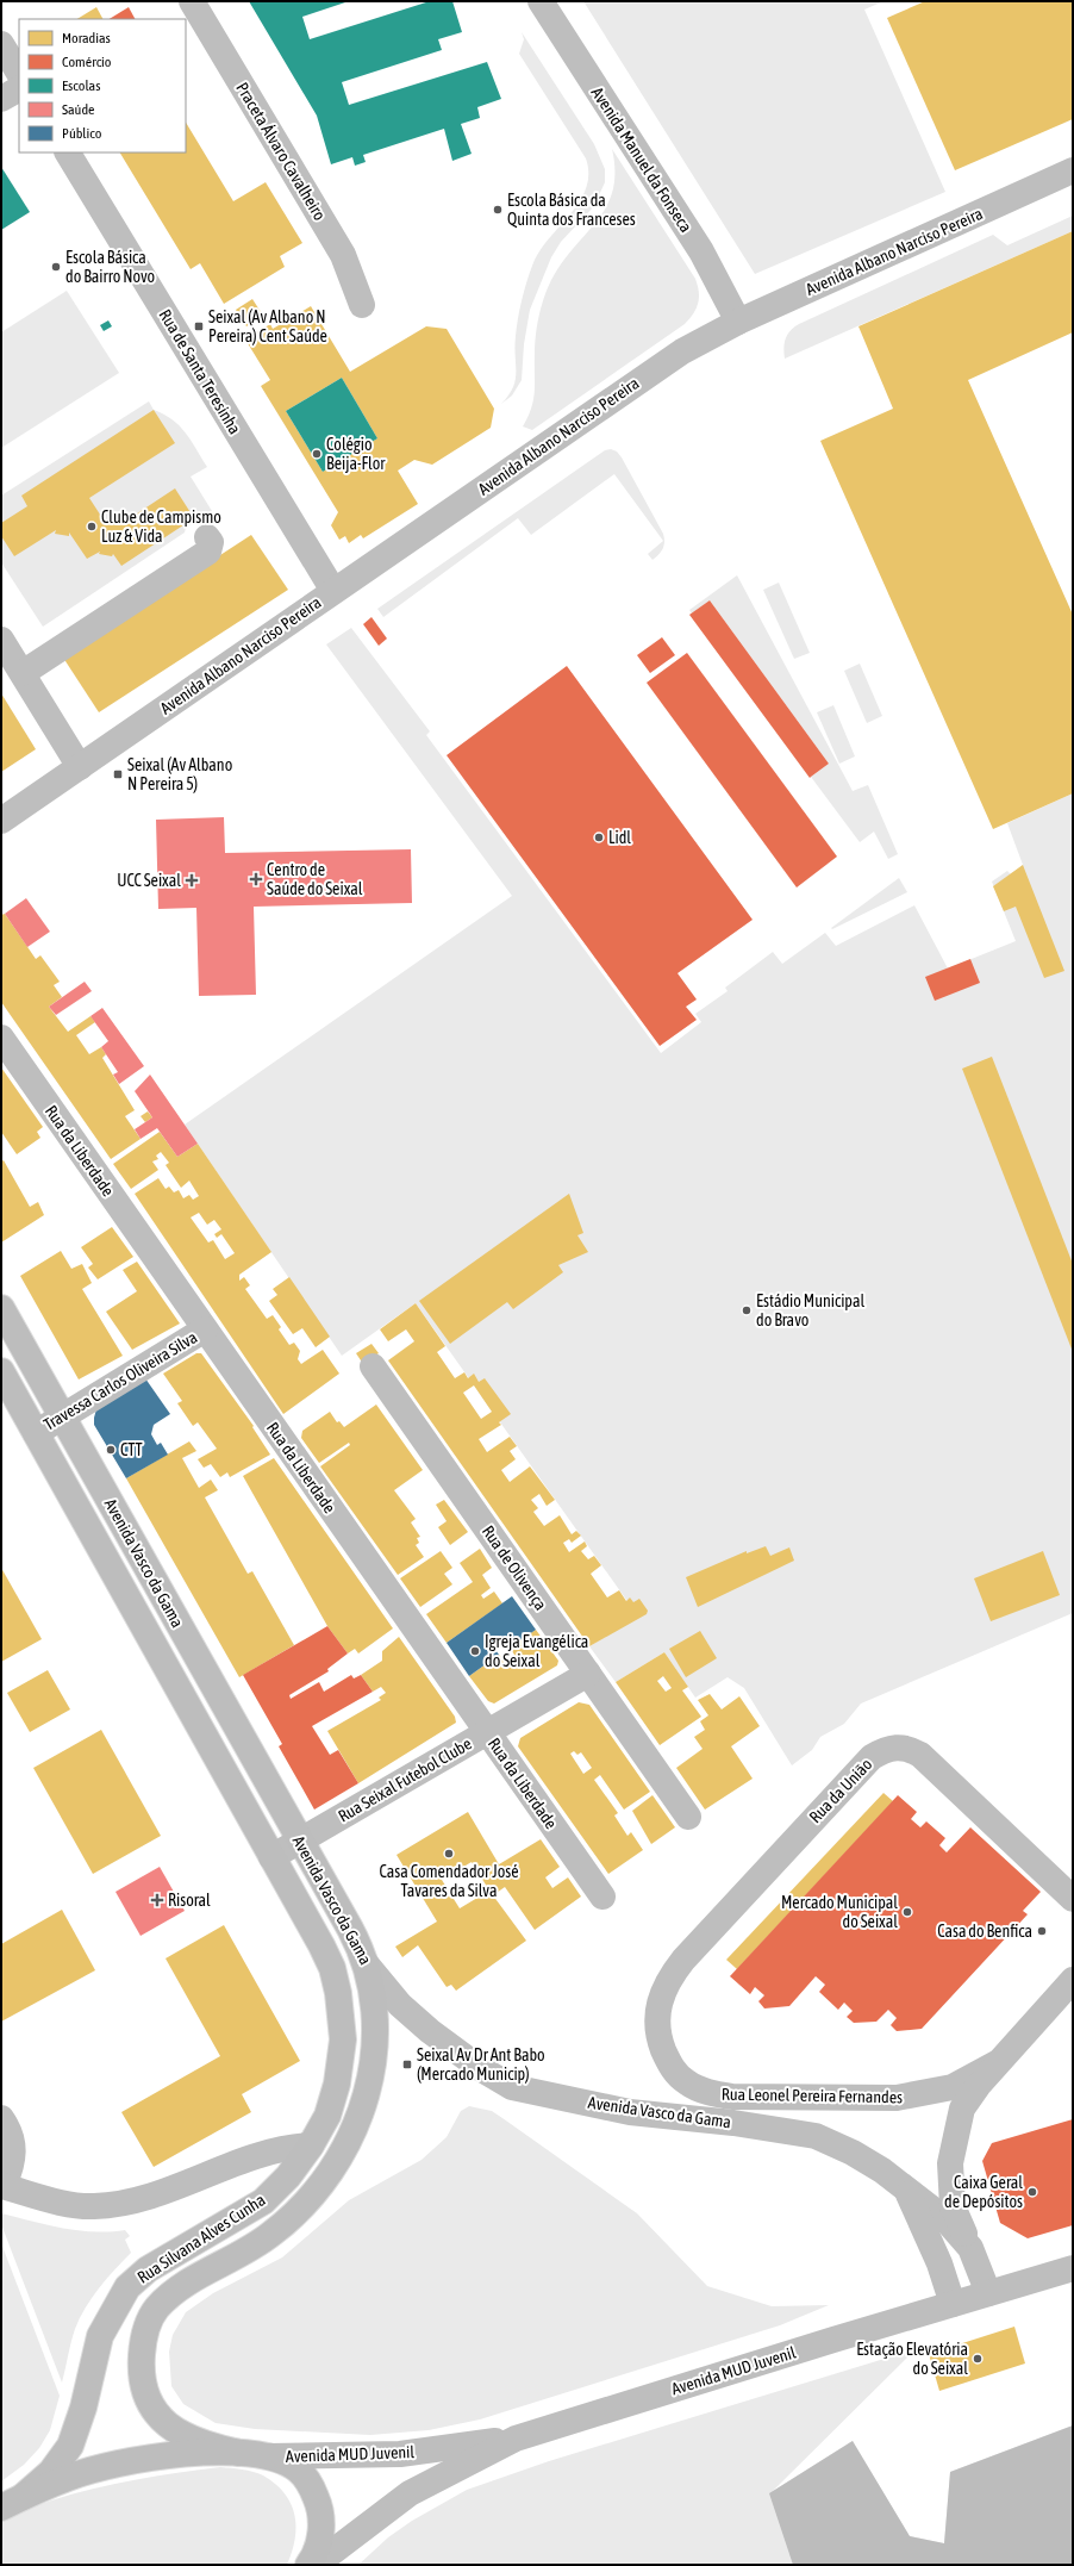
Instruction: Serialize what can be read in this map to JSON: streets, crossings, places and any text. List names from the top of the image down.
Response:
{
  "streets": {
    "main road": ["Avenida Vasco da Gama", "Rua Silvana Alves Cunha"],
    "street": [
      "Praceta Álvaro Cavalheiro",
      "Avenida Manuel da Fonseca",
      "Avenida Albano Narciso Pereira",
      "Rua de Santa Teresinha",
      "Rua da Liberdade",
      "Travessa Carlos Oliveira Silva",
      "Rua de Olivença",
      "Rua Seixal Futebol Clube",
      "Rua da União",
      "Rua Leonel Pereira Fernandes",
      "Avenida MUD Juvenil"
    ]
  },
  "crossings": [
    ["Avenida Manuel da Fonseca", "Avenida Albano Narciso Pereira"],
    ["Avenida Albano Narciso Pereira", "Rua de Santa Teresinha"],
    ["Rua da Liberdade", "Travessa Carlos Oliveira Silva"],
    ["Rua da Liberdade", "Rua Seixal Futebol Clube"],
    ["Travessa Carlos Oliveira Silva", "Avenida Vasco da Gama"],
    ["Avenida Vasco da Gama", "Rua Seixal Futebol Clube"],
    ["Avenida Vasco da Gama", "Rua Leonel Pereira Fernandes"],
    ["Avenida Vasco da Gama", "Rua Silvana Alves Cunha"],
    ["Avenida Vasco da Gama", "Avenida MUD Juvenil"],
    ["Rua de Olivença", "Rua Seixal Futebol Clube"],
    ["Rua da União", "Rua Leonel Pereira Fernandes"]
  ],
  "places": {
    "other": [
      "Escola Básica da Quinta dos Franceses",
      "Escola Básica do Bairro Novo",
      "Colégio Beija-Flor",
      "Clube de Campismo Luz & Vida",
      "Lidl",
      "Estádio Municipal do Bravo",
      "CTT",
      "Igreja Evangélica do Seixal",
      "Casa Comendador José Tavares da Silva",
      "Mercado Municipal do Seixal",
      "Casa do Benfica",
      "Caixa Geral de Depósitos",
      "Estação Elevatória do Seixal"
    ],
    "transit": ["Seixal (Av Albano N Pereira) Cent Saúde", "Seixal (Av Albano N Pereira 5)", "Seixal Av Dr Ant Babo (Mercado Municip)"],
    "health": ["Centro de Saúde do Seixal", "UCC Seixal", "Risoral"]
  },
  "legend": [
    "Moradias",
    "Comércio",
    "Escolas",
    "Saúde",
    "Público"
  ]
}
